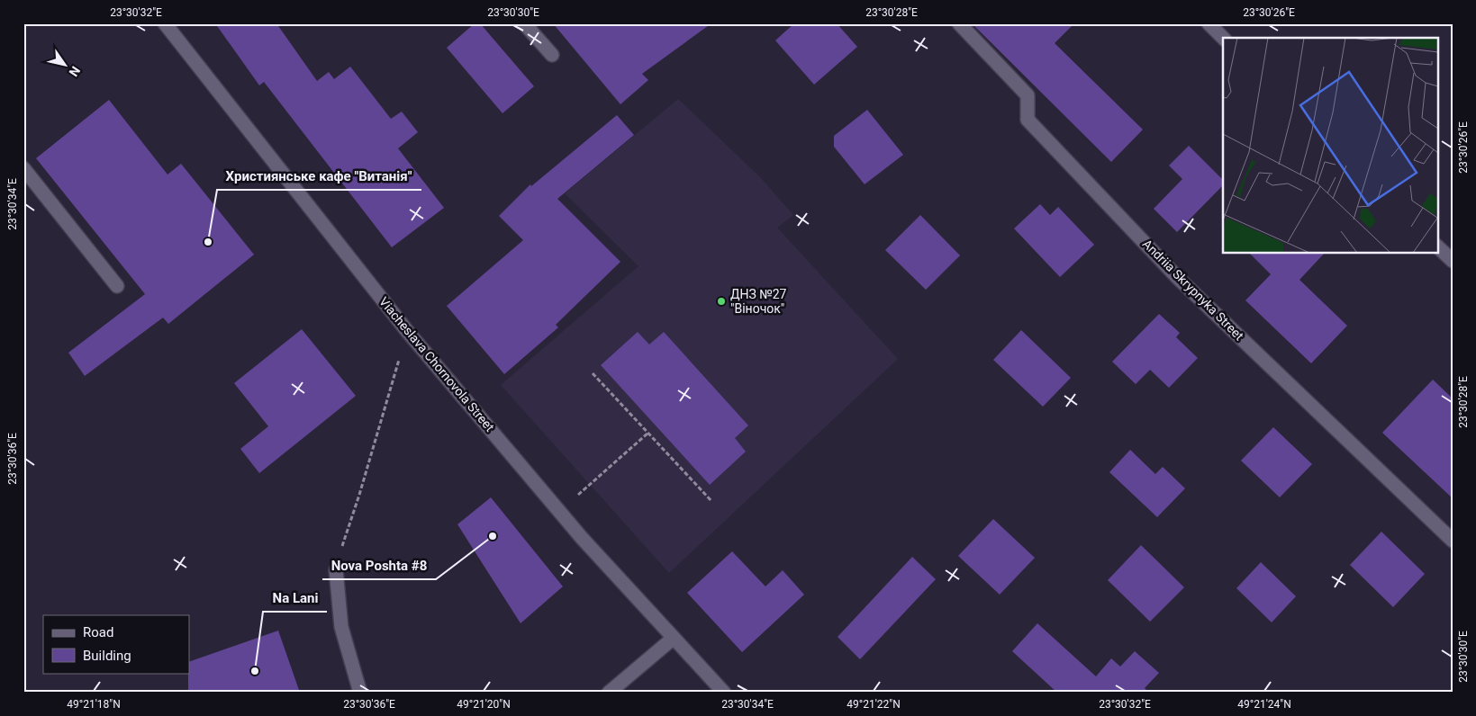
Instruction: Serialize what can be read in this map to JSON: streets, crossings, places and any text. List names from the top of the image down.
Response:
{
  "streets": {
    "street": ["Andriia Skrypnyka Street", "Viacheslava Chornovola Street"]
  },
  "places": [
    "Християнське кафе \"Витанія\"",
    "ДНЗ №27 \"Віночок\"",
    "Nova Poshta #8",
    "Na Lani"
  ],
  "legend": ["Road", "Building"],
  "north": "bottom right",
  "coordinates": [
    "23°30'32\"E",
    "23°30'30\"E",
    "23°30'28\"E",
    "23°30'26\"E",
    "23°30'34\"E",
    "23°30'36\"E",
    "49°21'18\"N",
    "49°21'20\"N",
    "49°21'22\"N",
    "49°21'24\"N"
  ]
}
